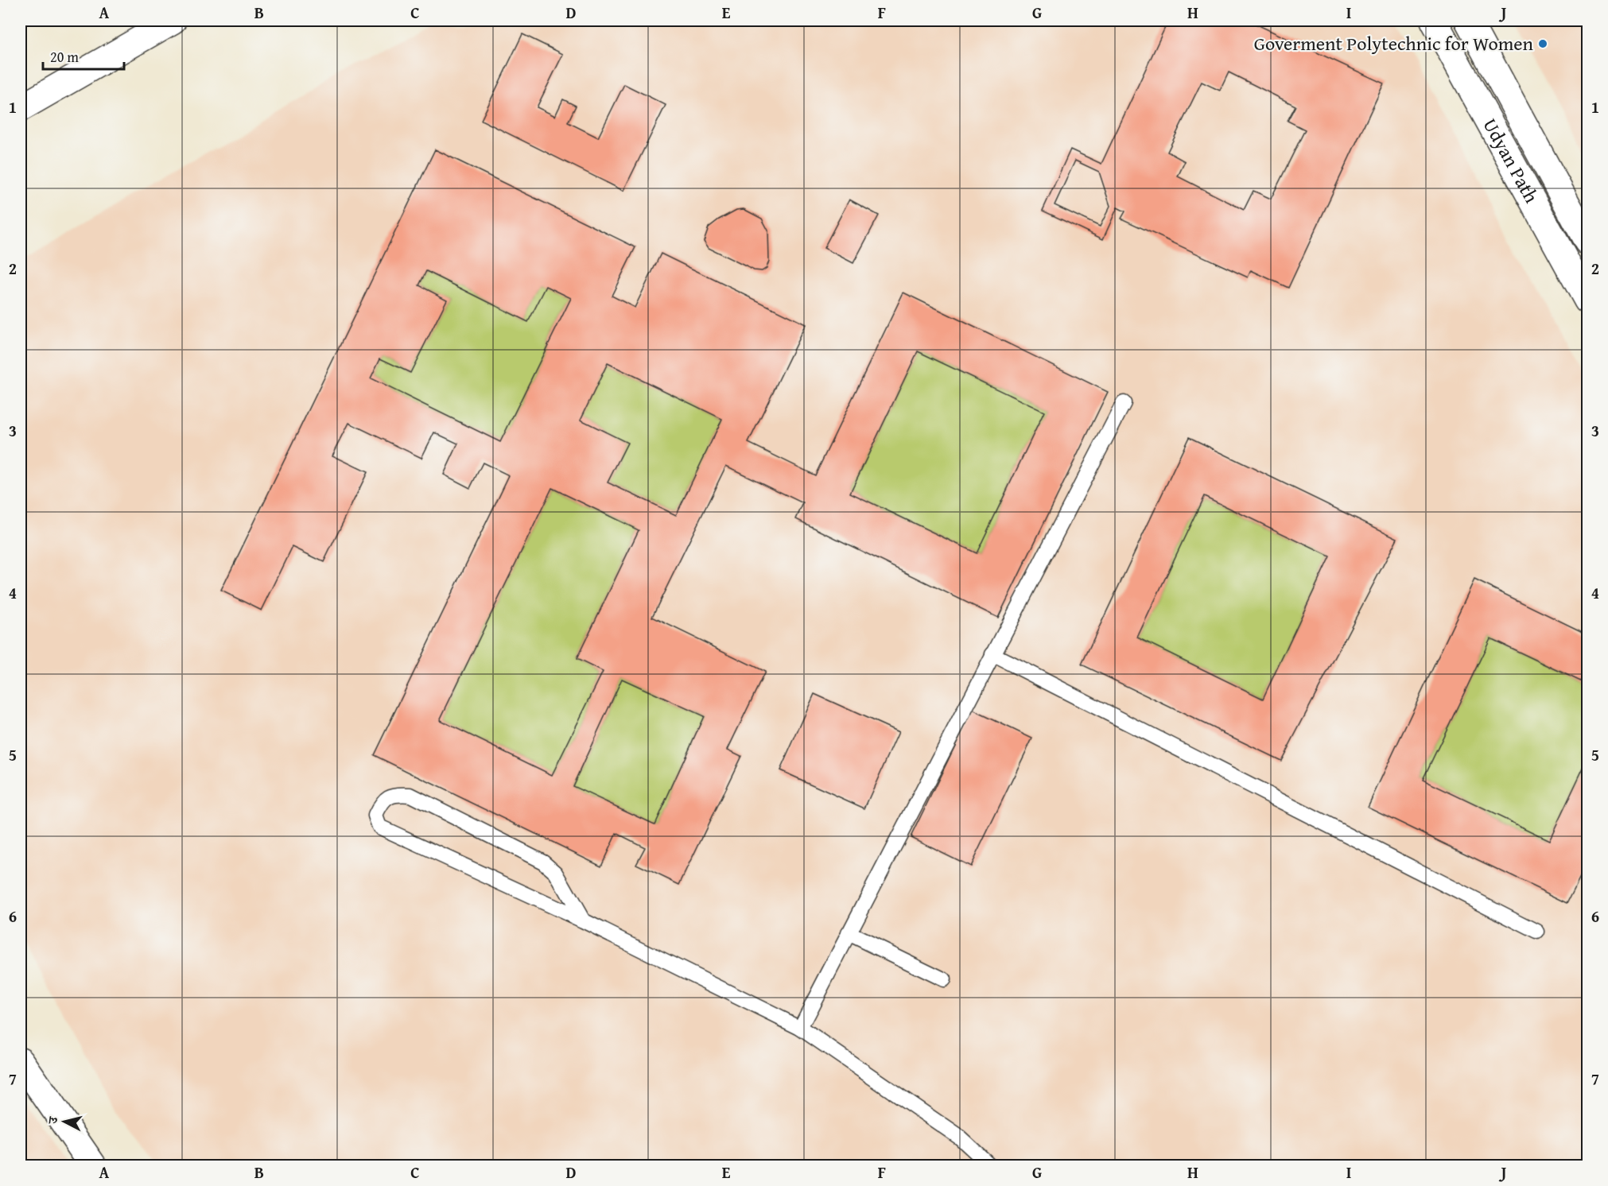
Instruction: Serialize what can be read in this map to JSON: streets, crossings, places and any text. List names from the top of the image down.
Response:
{
  "streets": {
    "main road": ["Udyan Path"]
  },
  "places": ["Goverment Polytechnic for Women"],
  "scale_bar": "20 m",
  "north": "left",
  "grid": {
    "columns": [
      "A",
      "B",
      "C",
      "D",
      "E",
      "F",
      "G",
      "H",
      "I",
      "J"
    ],
    "rows": [
      "1",
      "2",
      "3",
      "4",
      "5",
      "6",
      "7"
    ]
  }
}
